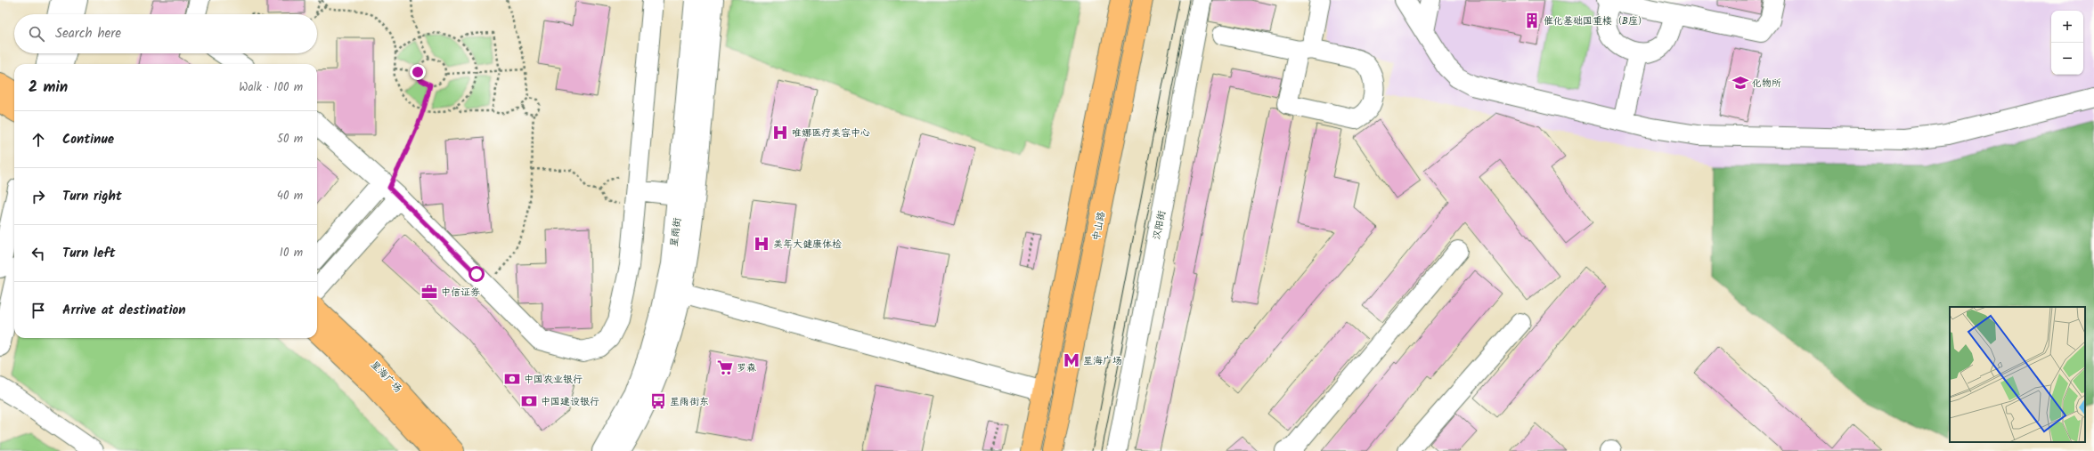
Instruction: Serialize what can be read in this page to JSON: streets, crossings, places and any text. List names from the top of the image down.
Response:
{
  "streets": {
    "highway": ["中山路", "星海广场"],
    "street": ["汉阳街", "星雨街"]
  },
  "places": {
    "building": ["催化基础国重楼（B座）"],
    "school or university": ["化物所"],
    "hospital": ["唯娜医疗美容中心", "美年大健康体检"],
    "office": ["中信证券"],
    "metro station": ["星海广场"],
    "supermarket": ["罗森"],
    "bank": ["中国农业银行", "中国建设银行"],
    "bus stop": ["星雨街东"]
  },
  "page": {
    "map_buttons": ["+", "−"],
    "search": "Search here",
    "heading": ["2 min", "Walk · 100 m"],
    "list": [
      ["Continue", "50 m"],
      ["Turn right", "40 m"],
      ["Turn left", "10 m"],
      "Arrive at destination"
    ]
  }
}
